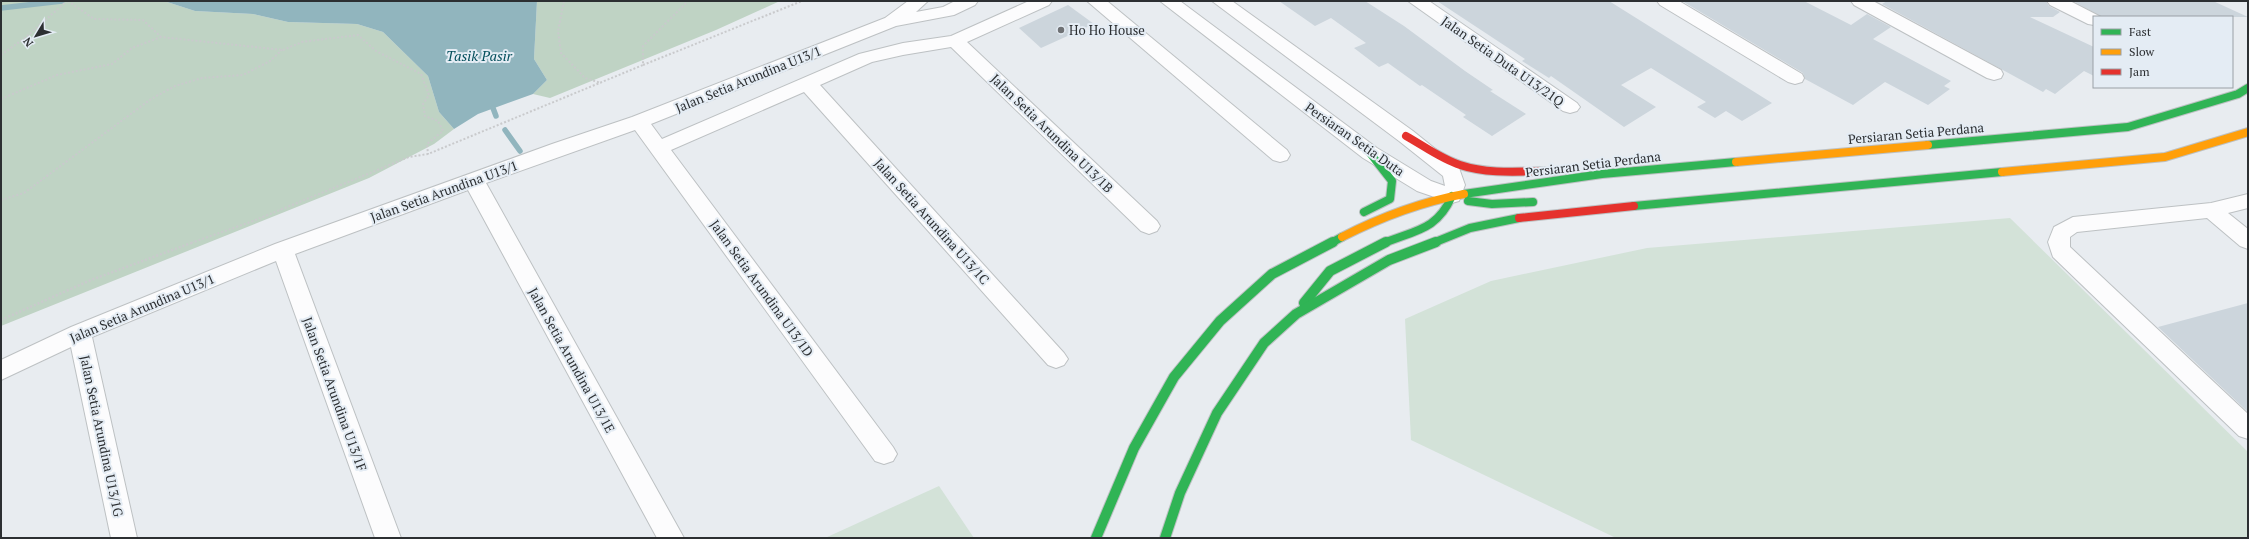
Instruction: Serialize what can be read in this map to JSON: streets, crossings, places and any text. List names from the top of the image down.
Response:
{
  "streets": {
    "main road": ["Persiaran Setia Perdana"],
    "street": [
      "Jalan Setia Duta U13/21Q",
      "Jalan Setia Arundina U13/1",
      "Jalan Setia Arundina U13/1B",
      "Persiaran Setia Duta",
      "Jalan Setia Arundina U13/1C",
      "Jalan Setia Arundina U13/1D",
      "Jalan Setia Arundina U13/1E",
      "Jalan Setia Arundina U13/1F",
      "Jalan Setia Arundina U13/1G"
    ]
  },
  "crossings": [
    ["Jalan Setia Arundina U13/1", "Jalan Setia Arundina U13/1D"],
    ["Jalan Setia Arundina U13/1", "Jalan Setia Arundina U13/1E"],
    ["Jalan Setia Arundina U13/1", "Jalan Setia Arundina U13/1F"],
    ["Jalan Setia Arundina U13/1", "Jalan Setia Arundina U13/1G"],
    ["Persiaran Setia Perdana", "Persiaran Setia Duta"]
  ],
  "water": ["Tasik Pasir"],
  "places": ["Ho Ho House"],
  "legend": ["Fast", "Slow", "Jam"],
  "north": "bottom left"
}
